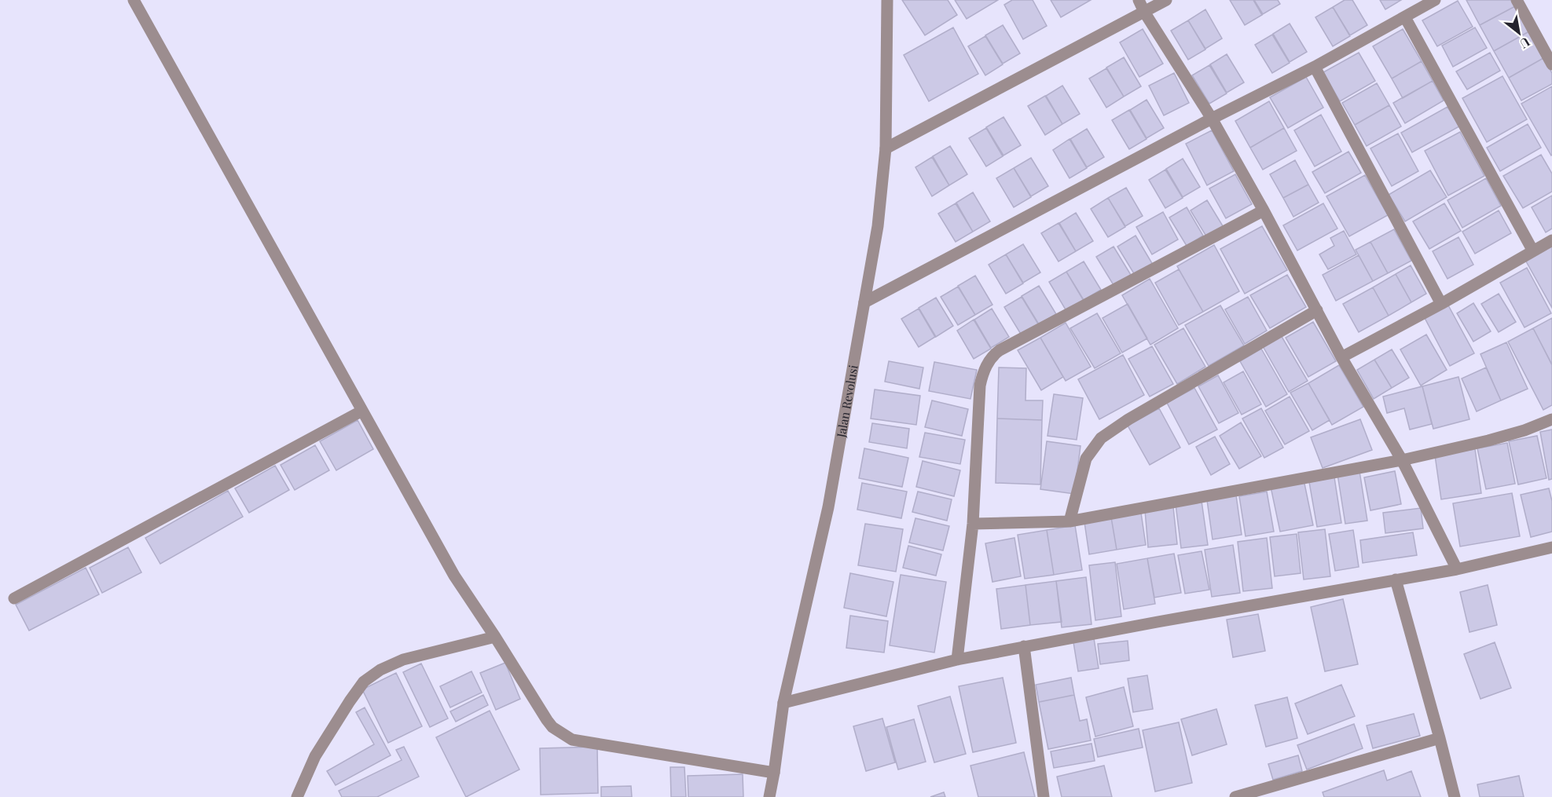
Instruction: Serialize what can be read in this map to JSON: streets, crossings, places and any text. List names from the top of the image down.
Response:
{
  "streets": {
    "street": ["Jalan Revolusi"]
  },
  "north": "bottom right"
}
